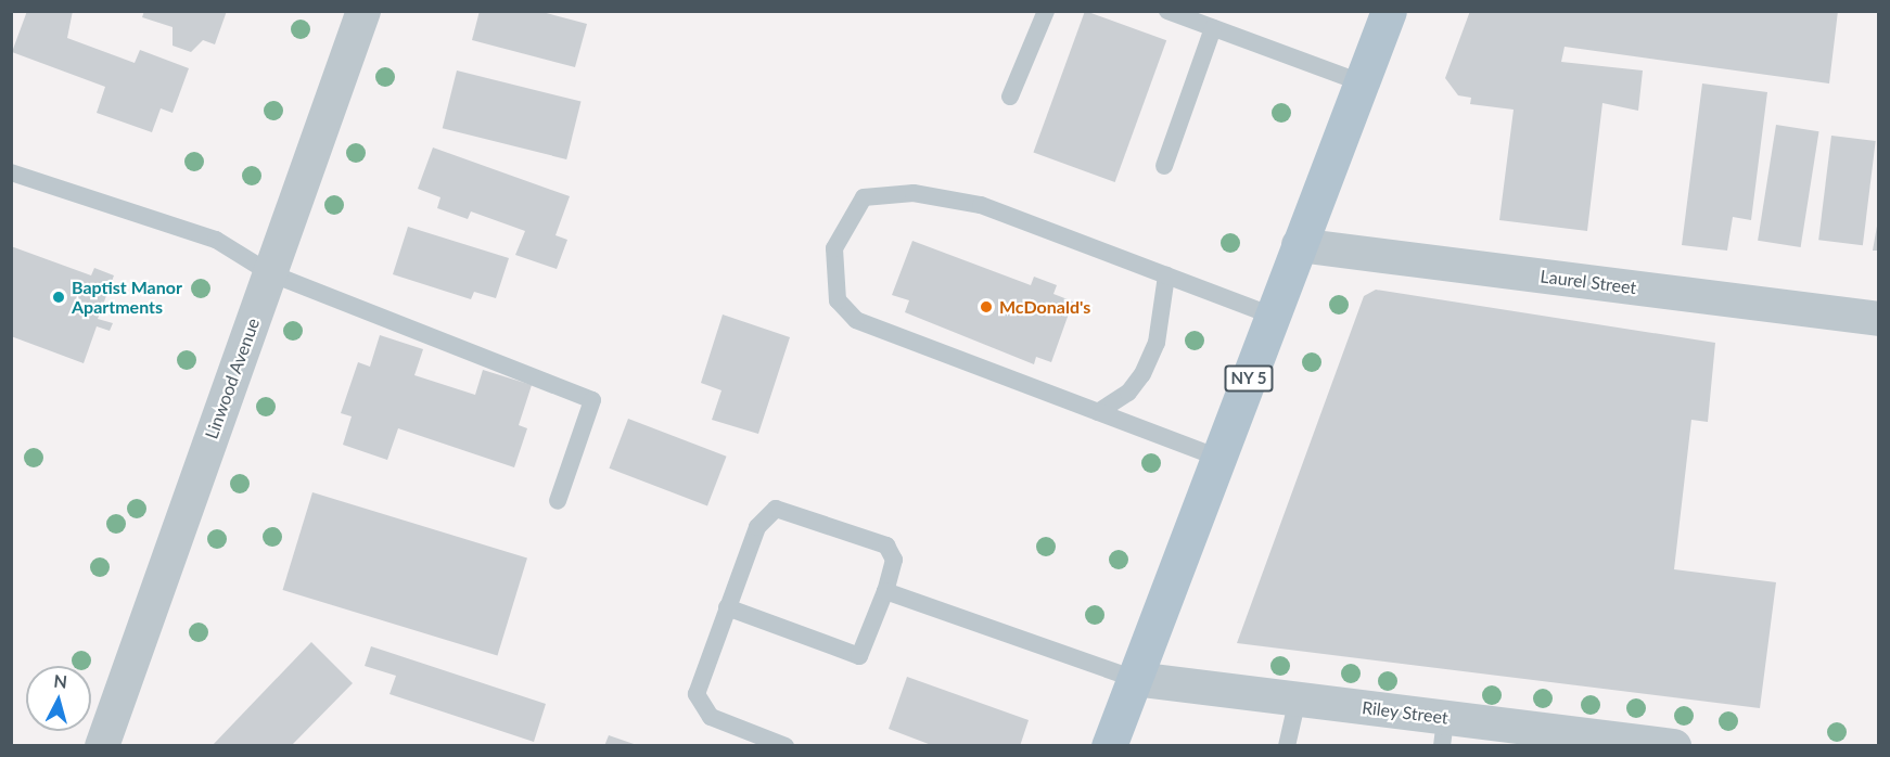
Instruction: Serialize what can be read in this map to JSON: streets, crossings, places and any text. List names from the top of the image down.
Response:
{
  "streets": {
    "main road": ["NY 5"],
    "street": ["Laurel Street", "Linwood Avenue", "Riley Street"]
  },
  "crossings": [
    ["Laurel Street", "NY 5"],
    ["NY 5", "Riley Street"]
  ],
  "places": ["Baptist Manor Apartments", "McDonald's"],
  "north": "top"
}
